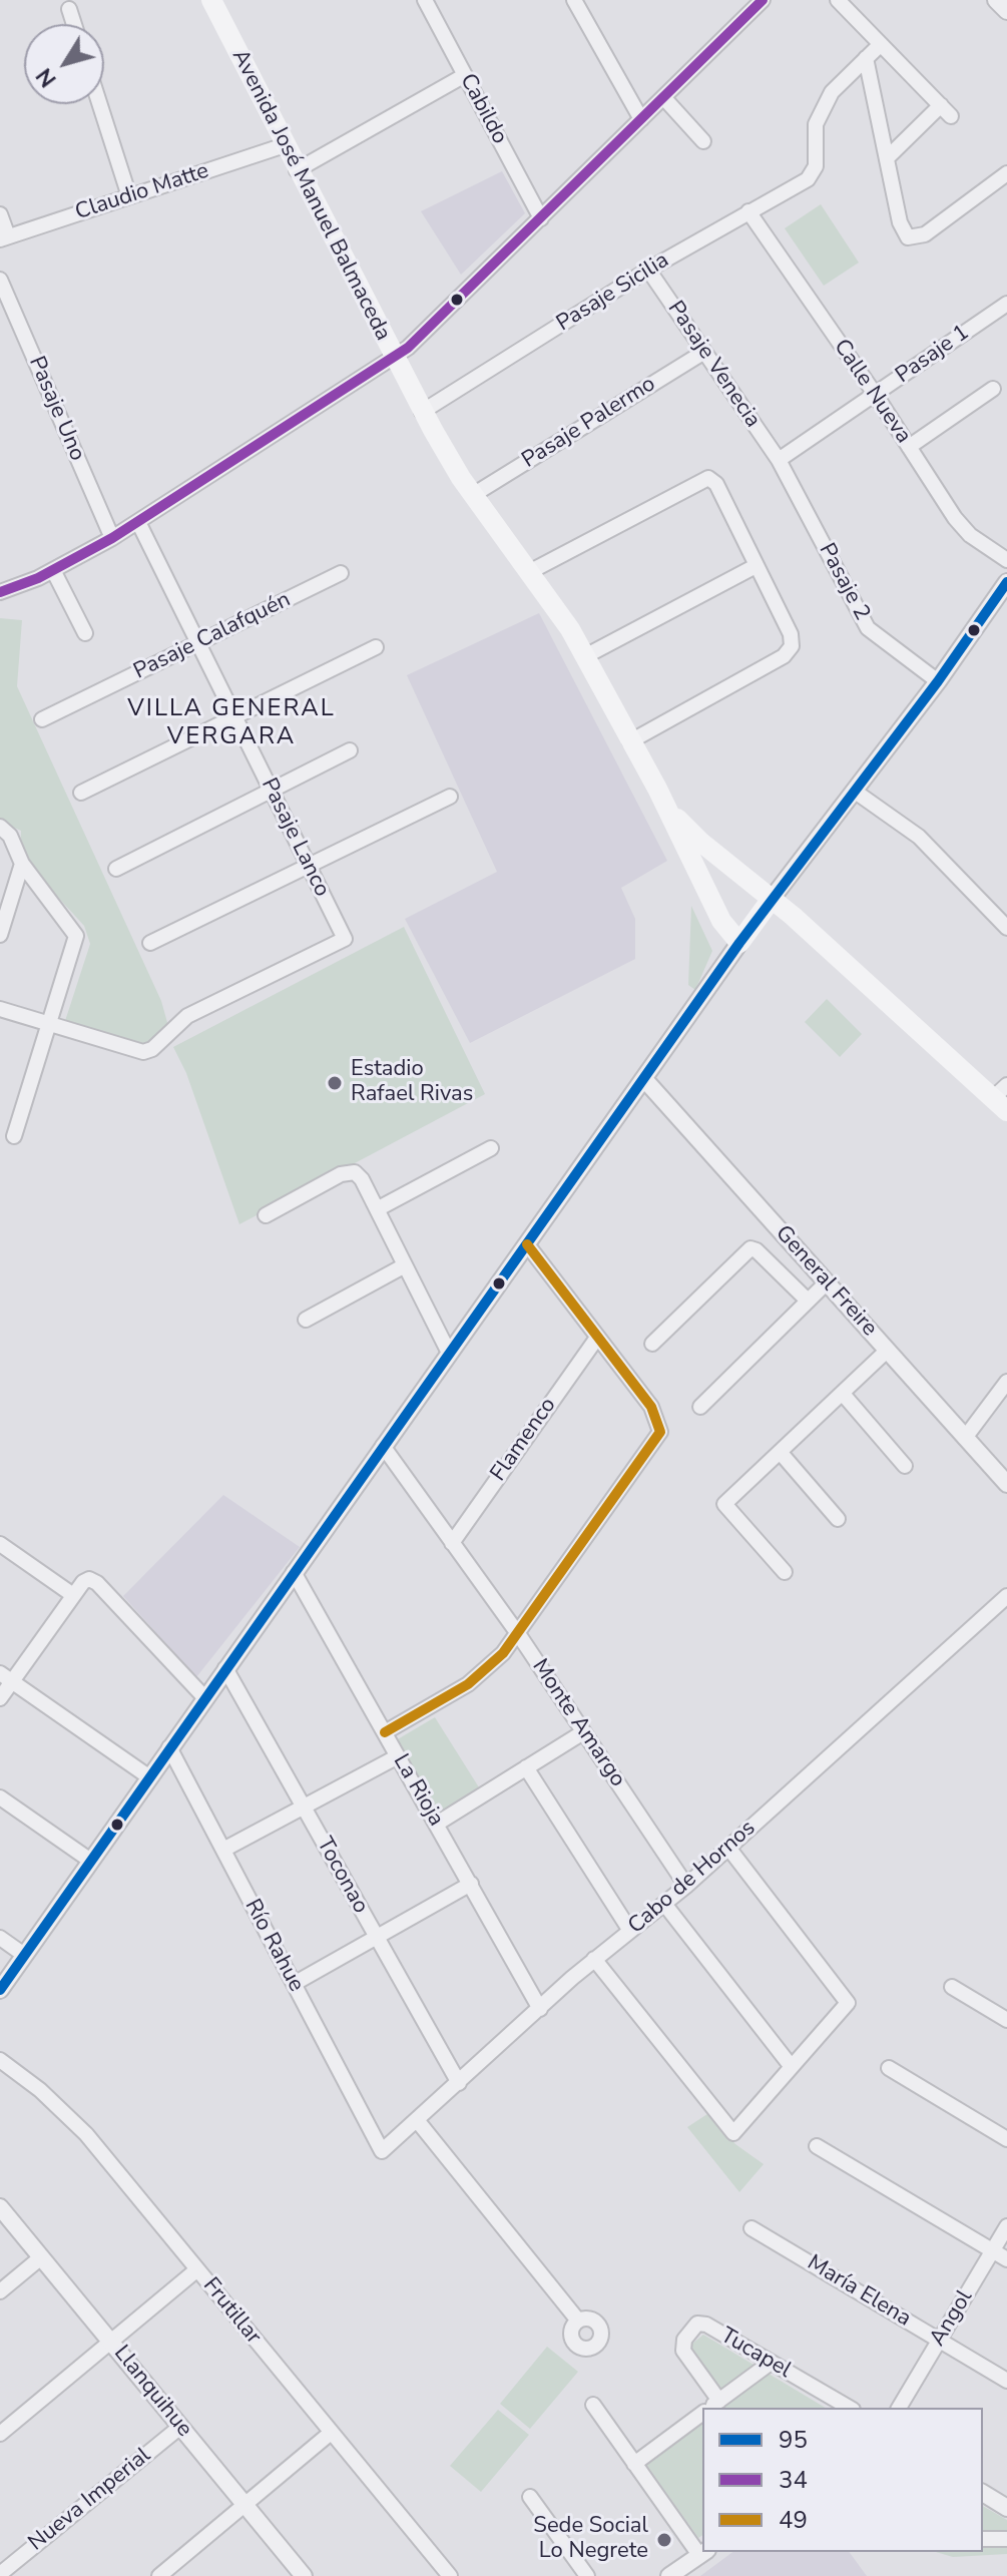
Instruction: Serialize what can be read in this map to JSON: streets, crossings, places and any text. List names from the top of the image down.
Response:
{
  "streets": {
    "main road": ["Avenida José Manuel Balmaceda"],
    "street": [
      "Cabildo",
      "Claudio Matte",
      "Pasaje Sicilia",
      "Pasaje 1",
      "Pasaje Venecia",
      "Calle Nueva",
      "Pasaje Uno",
      "Pasaje Palermo",
      "Pasaje 2",
      "Pasaje Calafquén",
      "Pasaje Lanco",
      "General Freire",
      "Flamenco",
      "Monte Amargo",
      "La Rioja",
      "Toconao",
      "Cabo de Hornos",
      "Río Rahue",
      "María Elena",
      "Frutillar",
      "Angol",
      "Tucapel",
      "Llanquihue",
      "Nueva Imperial"
    ]
  },
  "crossings": [
    ["Claudio Matte", "Avenida José Manuel Balmaceda"],
    ["Avenida José Manuel Balmaceda", "Pasaje Sicilia"],
    ["Avenida José Manuel Balmaceda", "Pasaje Palermo"],
    ["Pasaje Sicilia", "Pasaje Venecia"],
    ["Pasaje Sicilia", "Calle Nueva"],
    ["Pasaje 1", "Pasaje Venecia"],
    ["Pasaje 1", "Calle Nueva"],
    ["Pasaje 1", "Pasaje 2"],
    ["Pasaje Venecia", "Pasaje Palermo"],
    ["Pasaje Venecia", "Pasaje 2"],
    ["Pasaje Calafquén", "Pasaje Lanco"],
    ["Flamenco", "Monte Amargo"],
    ["Monte Amargo", "Cabo de Hornos"],
    ["La Rioja", "Cabo de Hornos"],
    ["Toconao", "Cabo de Hornos"],
    ["Cabo de Hornos", "Río Rahue"],
    ["María Elena", "Angol"],
    ["Llanquihue", "Nueva Imperial"]
  ],
  "districts": ["VILLA GENERAL VERGARA"],
  "places": ["Estadio Rafael Rivas", "Sede Social Lo Negrete"],
  "lines": ["transit line 34", "transit line 95", "transit line 49"],
  "legend": ["95", "34", "49"],
  "north": "bottom left"
}
